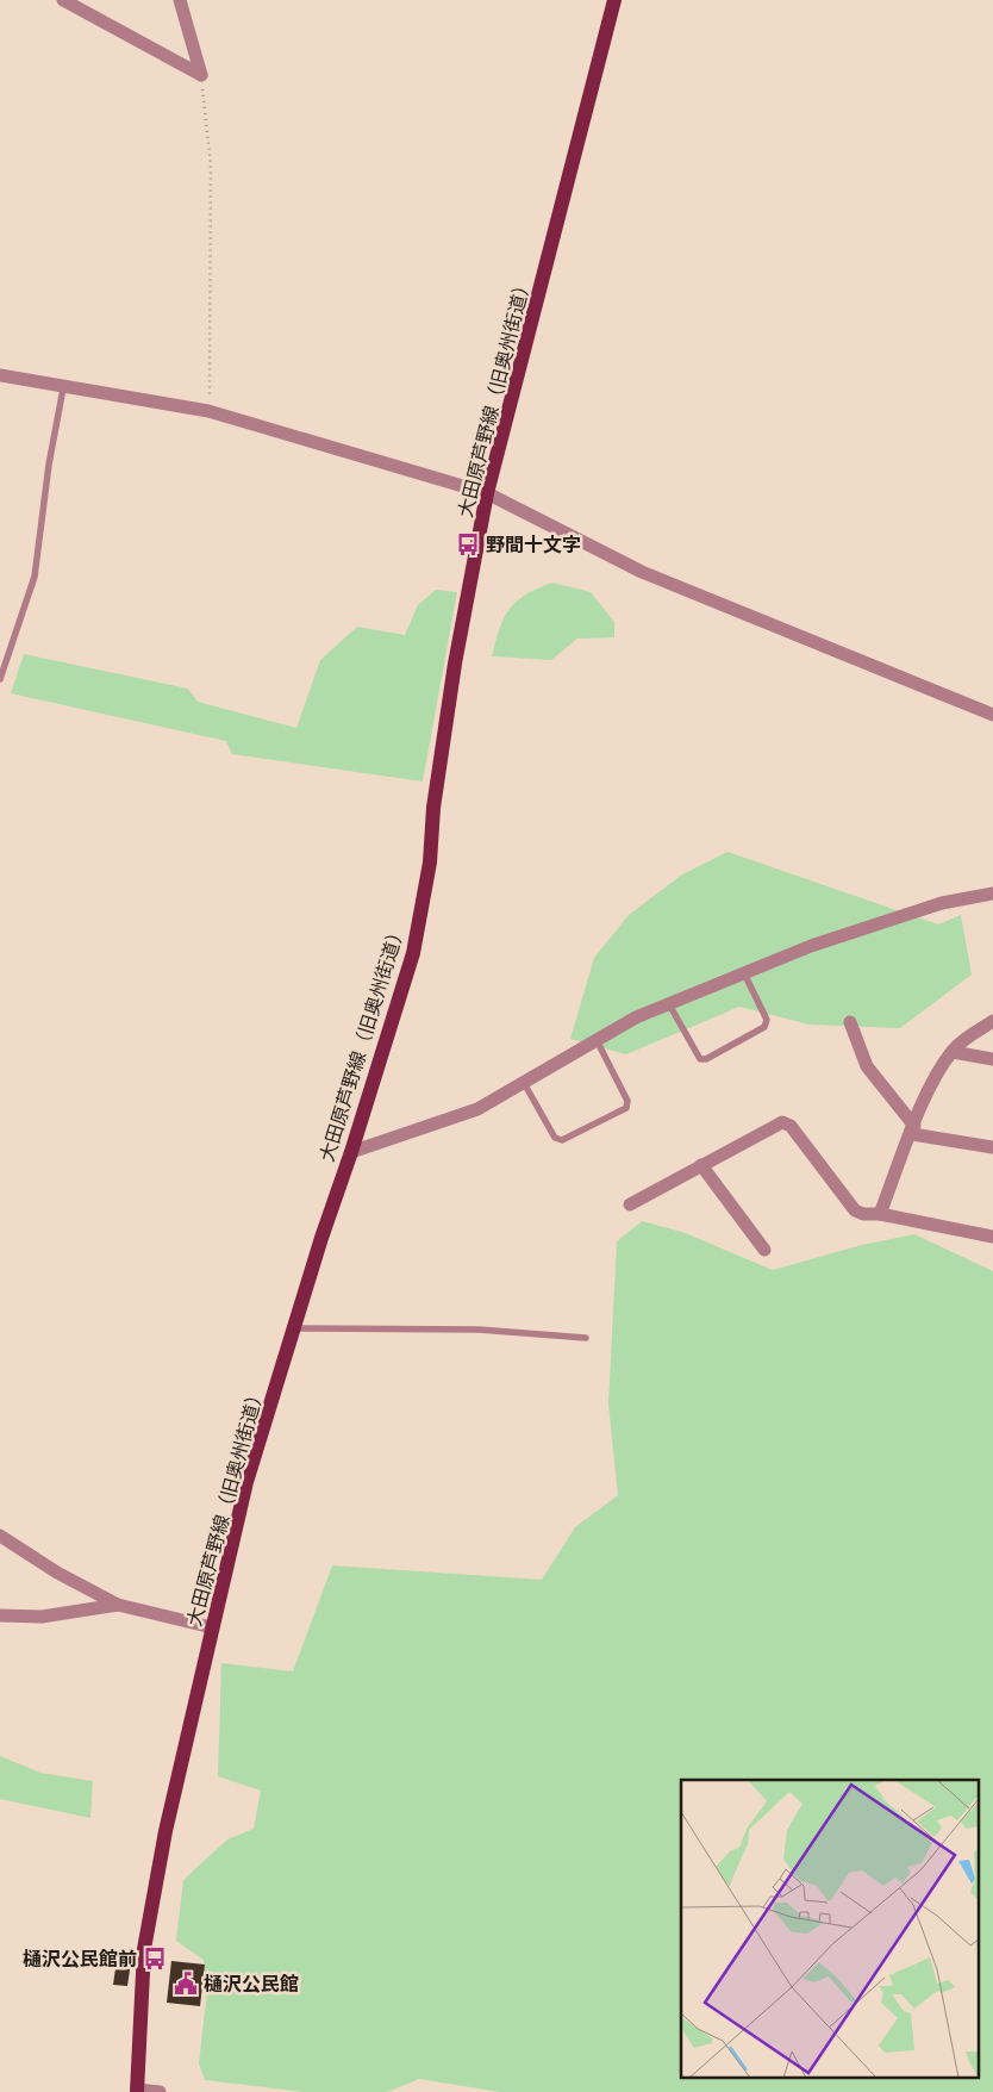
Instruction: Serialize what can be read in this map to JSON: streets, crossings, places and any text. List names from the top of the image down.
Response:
{
  "streets": {
    "main road": ["大田原芦野線（旧奥州街道）"]
  },
  "places": {
    "bus stop": ["野間十文字", "樋沢公民館前"],
    "public building": ["樋沢公民館"]
  }
}
